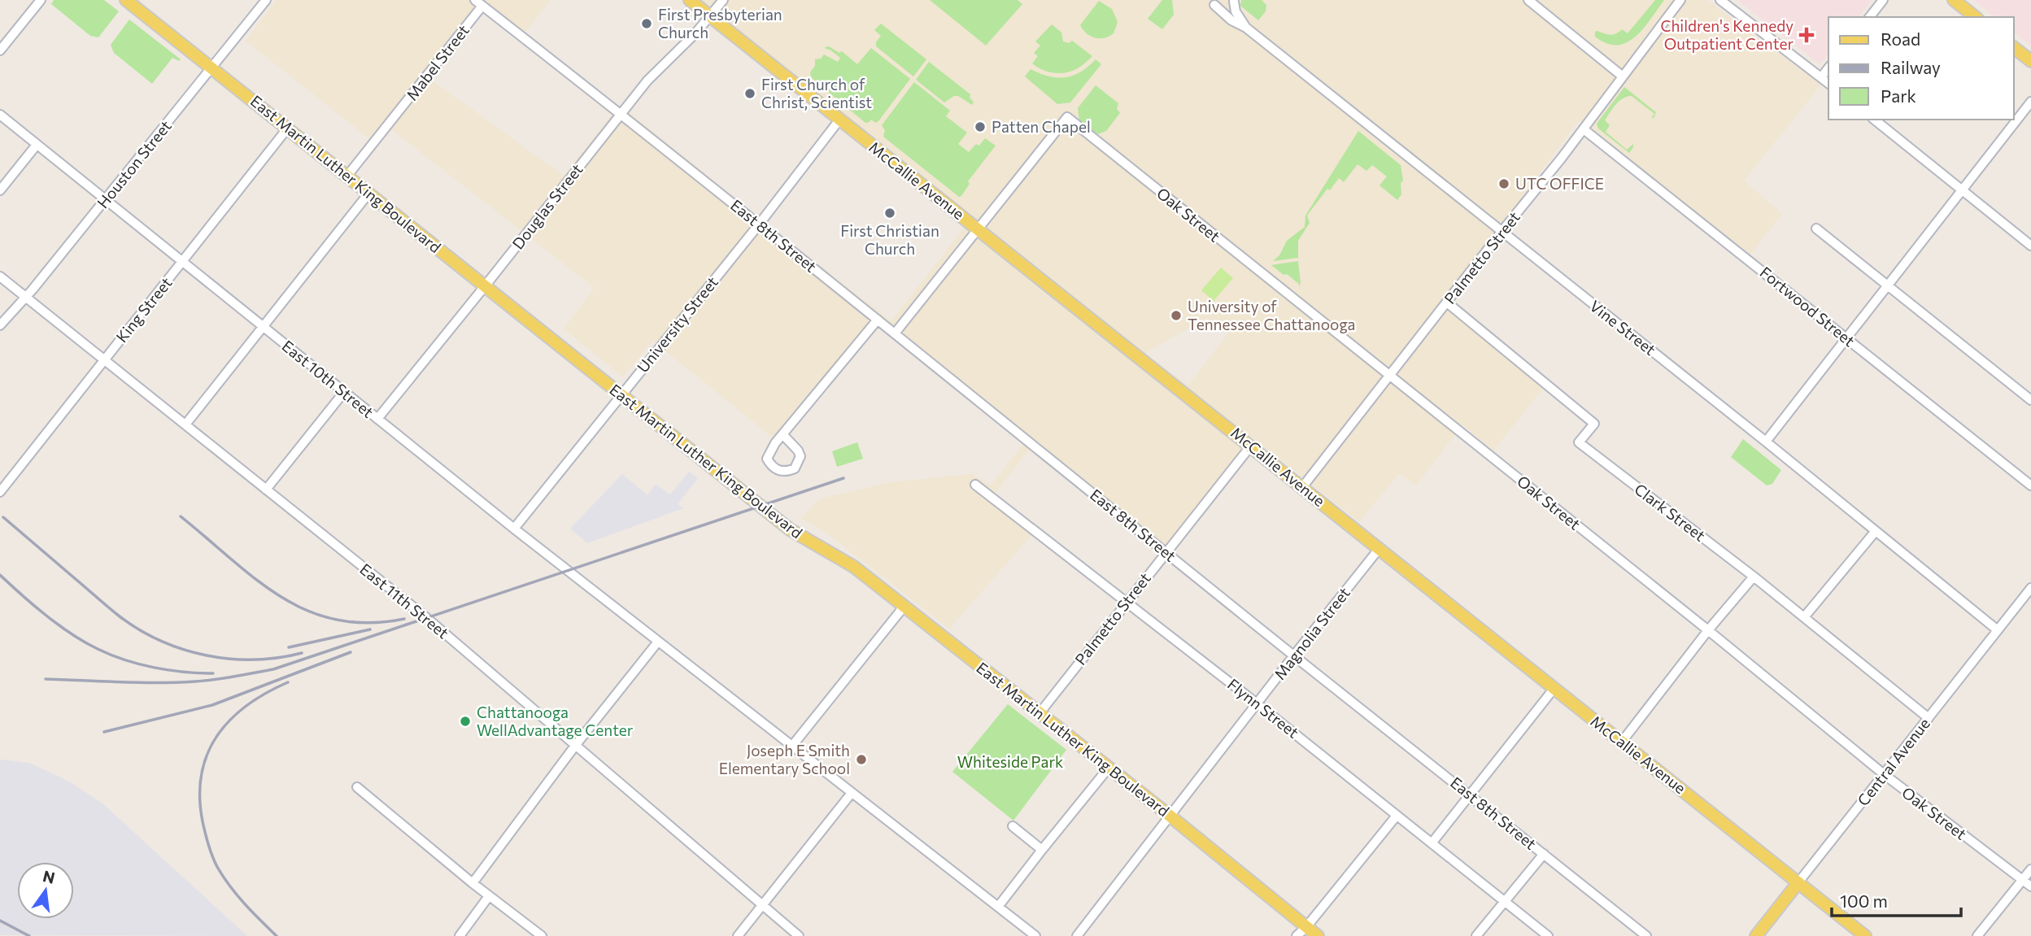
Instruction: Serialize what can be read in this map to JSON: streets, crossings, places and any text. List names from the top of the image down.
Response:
{
  "streets": {
    "main road": ["East Martin Luther King Boulevard", "McCallie Avenue", "Central Avenue"],
    "street": [
      "Mabel Street",
      "Houston Street",
      "Douglas Street",
      "Oak Street",
      "East 8th Street",
      "Palmetto Street",
      "Fortwood Street",
      "King Street",
      "University Street",
      "Vine Street",
      "East 10th Street",
      "Clark Street",
      "East 11th Street",
      "Magnolia Street",
      "Flynn Street"
    ]
  },
  "crossings": [
    ["Mabel Street", "East Martin Luther King Boulevard"],
    ["Mabel Street", "Douglas Street"],
    ["Mabel Street", "East 8th Street"],
    ["Houston Street", "East Martin Luther King Boulevard"],
    ["Houston Street", "East 10th Street"],
    ["Houston Street", "East 11th Street"],
    ["East Martin Luther King Boulevard", "Douglas Street"],
    ["East Martin Luther King Boulevard", "Palmetto Street"],
    ["East Martin Luther King Boulevard", "King Street"],
    ["East Martin Luther King Boulevard", "University Street"],
    ["East Martin Luther King Boulevard", "Magnolia Street"],
    ["McCallie Avenue", "Douglas Street"],
    ["McCallie Avenue", "Oak Street"],
    ["McCallie Avenue", "Palmetto Street"],
    ["McCallie Avenue", "University Street"],
    ["McCallie Avenue", "Magnolia Street"],
    ["McCallie Avenue", "Central Avenue"],
    ["Douglas Street", "East 8th Street"],
    ["Douglas Street", "East 10th Street"],
    ["Oak Street", "Palmetto Street"],
    ["Oak Street", "Central Avenue"],
    ["East 8th Street", "Palmetto Street"],
    ["East 8th Street", "University Street"],
    ["East 8th Street", "Magnolia Street"],
    ["Palmetto Street", "Fortwood Street"],
    ["Palmetto Street", "Vine Street"],
    ["Palmetto Street", "Clark Street"],
    ["Palmetto Street", "Flynn Street"],
    ["King Street", "East 10th Street"],
    ["King Street", "East 11th Street"],
    ["University Street", "East 10th Street"],
    ["Vine Street", "Central Avenue"],
    ["Clark Street", "Central Avenue"],
    ["Magnolia Street", "Flynn Street"]
  ],
  "parks": ["Whiteside Park"],
  "places": {
    "other": [
      "First Presbyterian Church",
      "First Church of Christ, Scientist",
      "Patten Chapel",
      "UTC OFFICE",
      "First Christian Church",
      "University of Tennessee Chattanooga",
      "Chattanooga WellAdvantage Center",
      "Joseph E Smith Elementary School"
    ],
    "health": ["Children's Kennedy Outpatient Center"]
  },
  "legend": ["Road", "Railway", "Park"],
  "scale_bar": "100 m",
  "north": "top"
}
